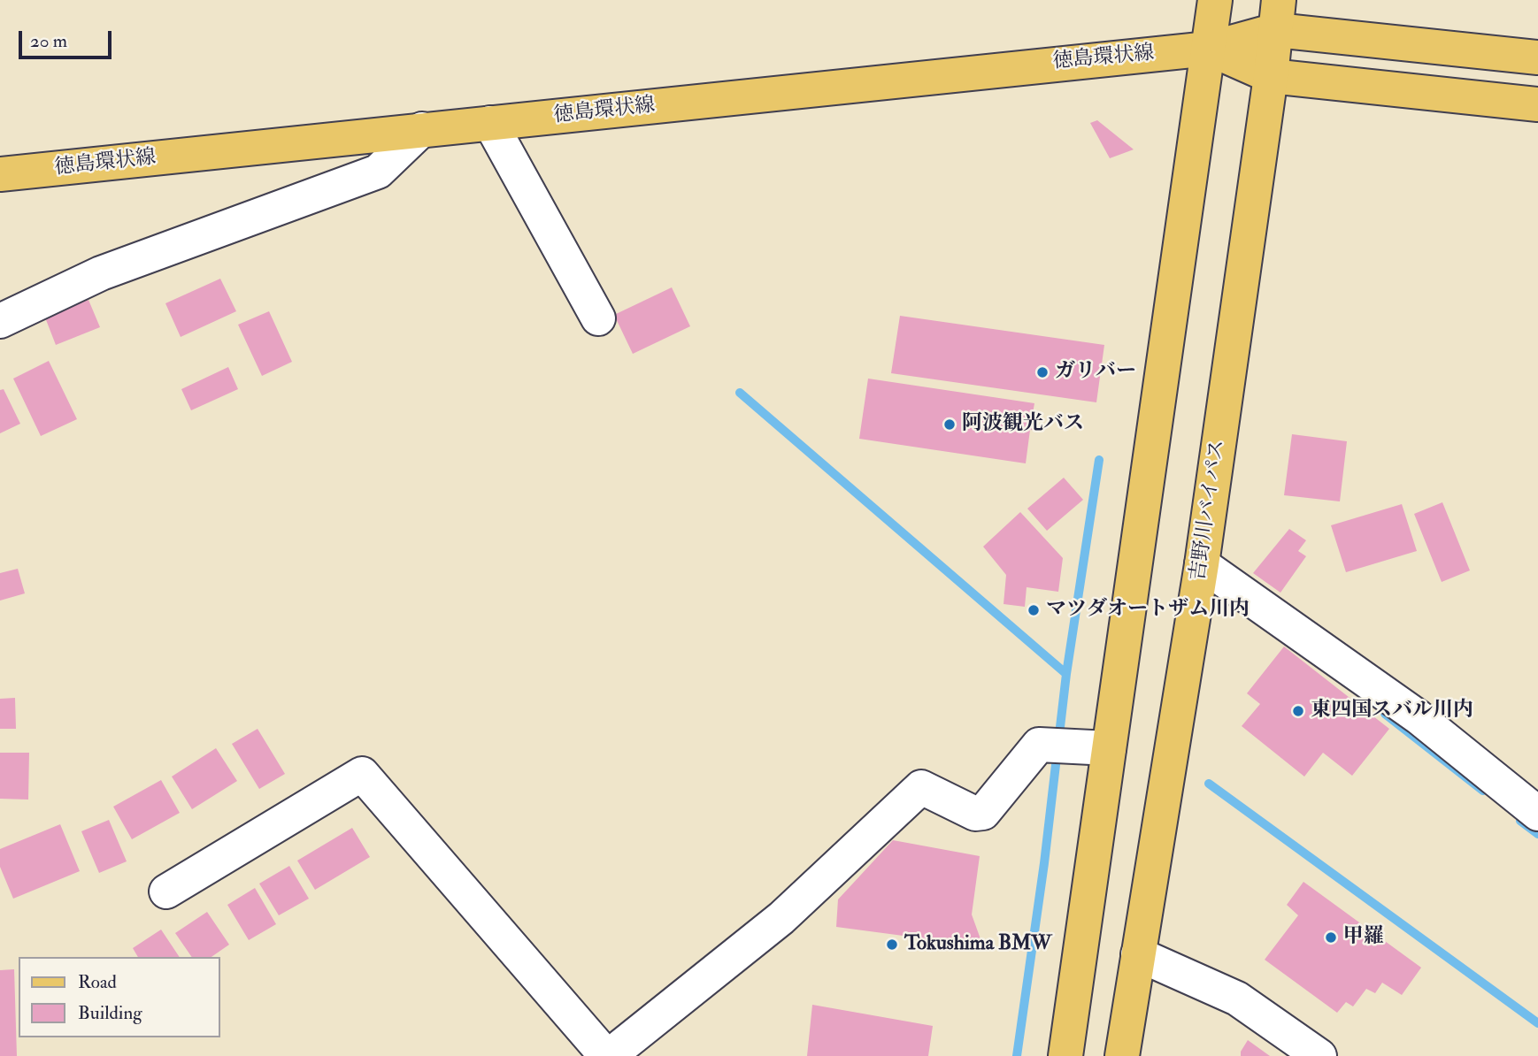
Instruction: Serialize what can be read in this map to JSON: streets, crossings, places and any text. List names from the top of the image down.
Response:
{
  "streets": {
    "main road": ["徳島環状線", "吉野川バイパス"]
  },
  "crossings": [
    ["徳島環状線", "吉野川バイパス"]
  ],
  "places": [
    "ガリバー",
    "阿波観光バス",
    "マツダオートザム川内",
    "東四国スバル川内",
    "甲羅",
    "Tokushima BMW"
  ],
  "legend": ["Road", "Building"],
  "scale_bar": "20 m"
}
